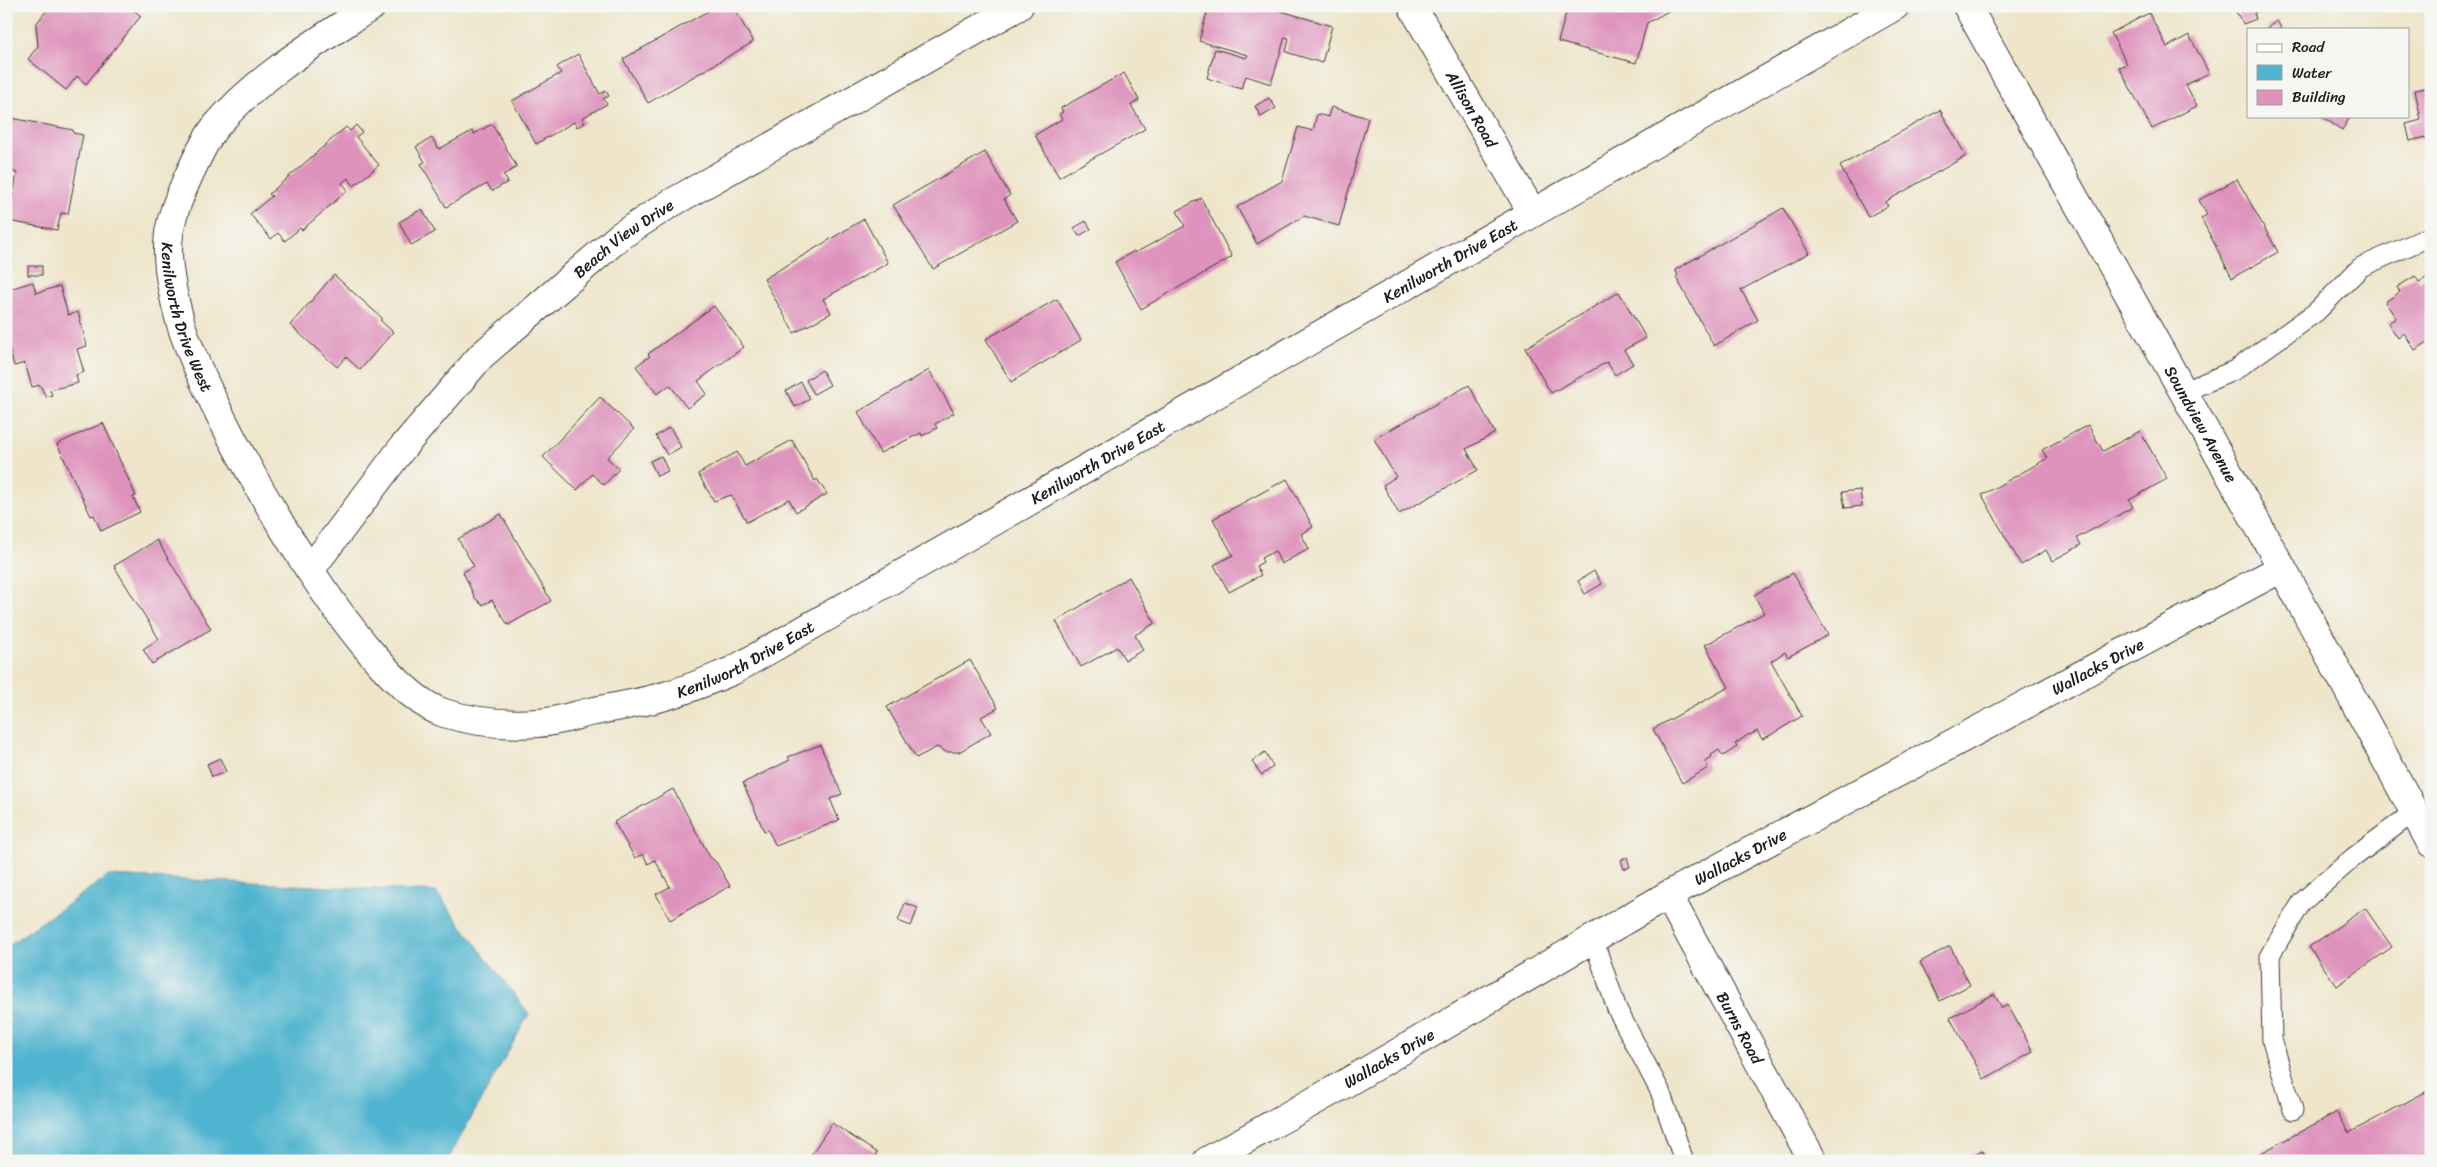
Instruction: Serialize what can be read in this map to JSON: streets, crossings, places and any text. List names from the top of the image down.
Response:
{
  "streets": {
    "street": [
      "Allison Road",
      "Beach View Drive",
      "Kenilworth Drive East",
      "Kenilworth Drive West",
      "Soundview Avenue",
      "Wallacks Drive",
      "Burns Road"
    ]
  },
  "crossings": [
    ["Allison Road", "Kenilworth Drive East"],
    ["Beach View Drive", "Kenilworth Drive East"],
    ["Beach View Drive", "Kenilworth Drive West"],
    ["Kenilworth Drive East", "Kenilworth Drive West"],
    ["Soundview Avenue", "Wallacks Drive"],
    ["Wallacks Drive", "Burns Road"]
  ],
  "legend": ["Road", "Water", "Building"]
}
